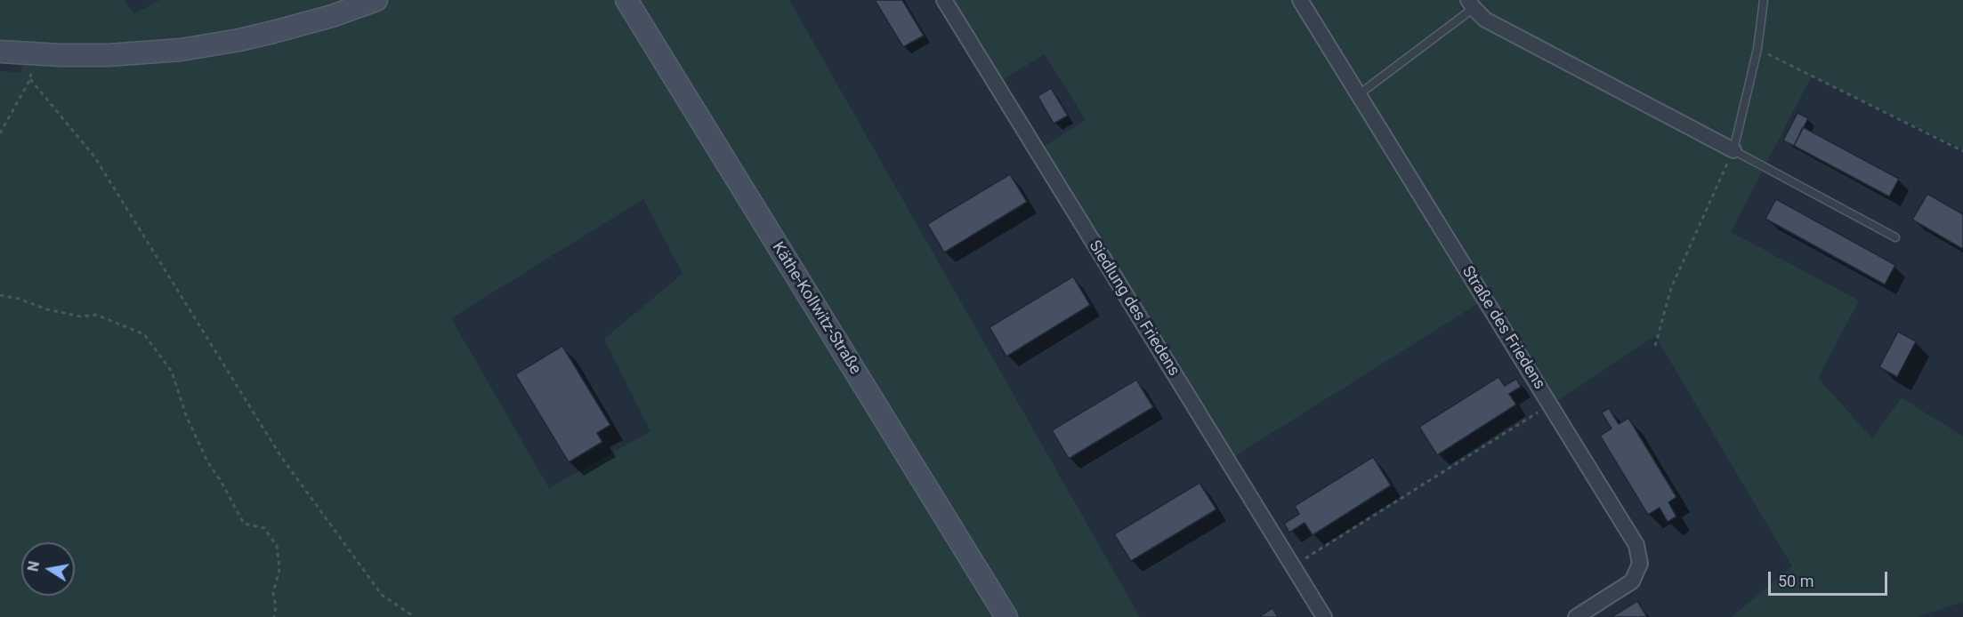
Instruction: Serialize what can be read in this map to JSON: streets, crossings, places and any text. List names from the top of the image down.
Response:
{
  "streets": {
    "main road": ["Käthe-Kollwitz-Straße"],
    "street": ["Siedlung des Friedens", "Straße des Friedens"]
  },
  "scale_bar": "50 m",
  "north": "left"
}
